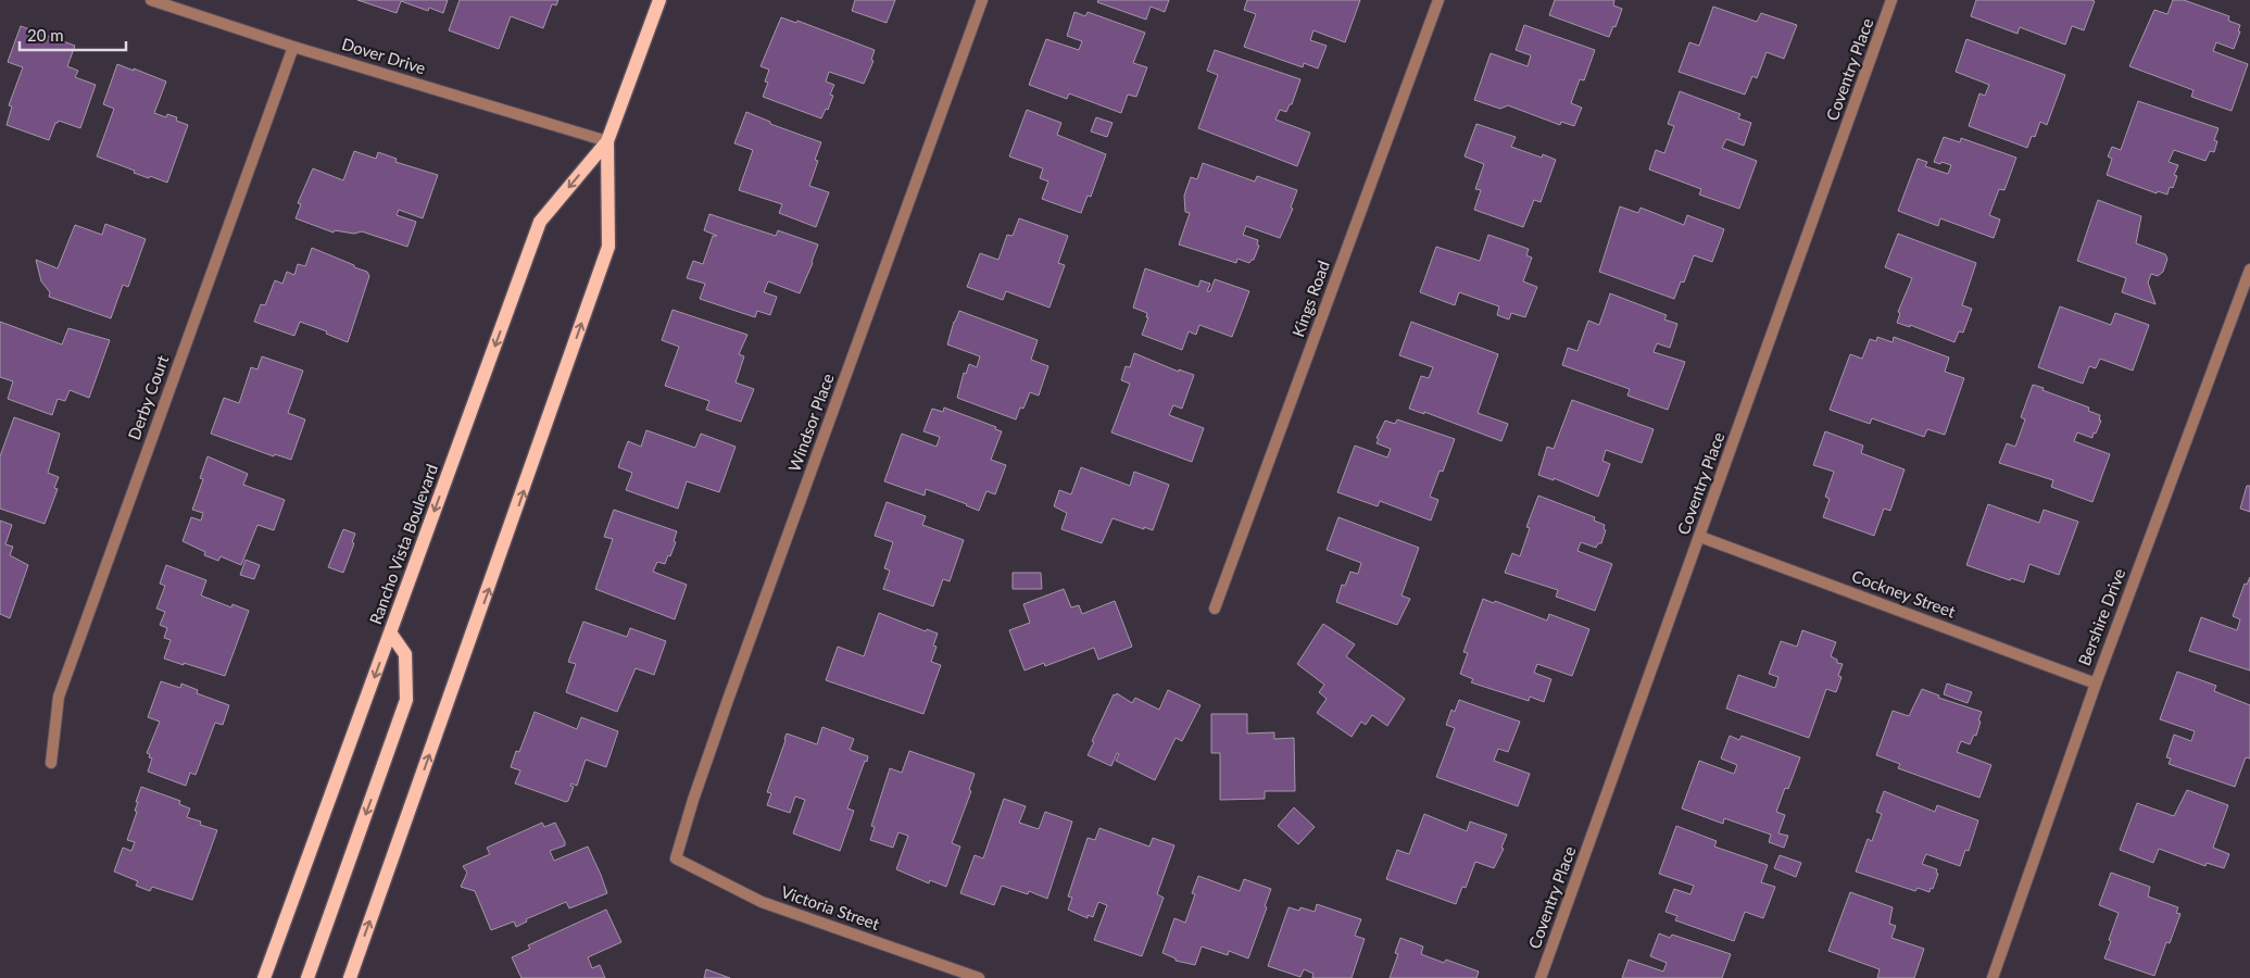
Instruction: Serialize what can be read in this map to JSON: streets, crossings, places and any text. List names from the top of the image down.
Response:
{
  "streets": {
    "main road": ["Rancho Vista Boulevard"],
    "street": [
      "Dover Drive",
      "Coventry Place",
      "Kings Road",
      "Derby Court",
      "Windsor Place",
      "Cockney Street",
      "Bershire Drive",
      "Victoria Street"
    ]
  },
  "crossings": [
    ["Dover Drive", "Derby Court"],
    ["Dover Drive", "Rancho Vista Boulevard"],
    ["Coventry Place", "Cockney Street"],
    ["Windsor Place", "Victoria Street"],
    ["Cockney Street", "Bershire Drive"]
  ],
  "scale_bar": "20 m"
}
